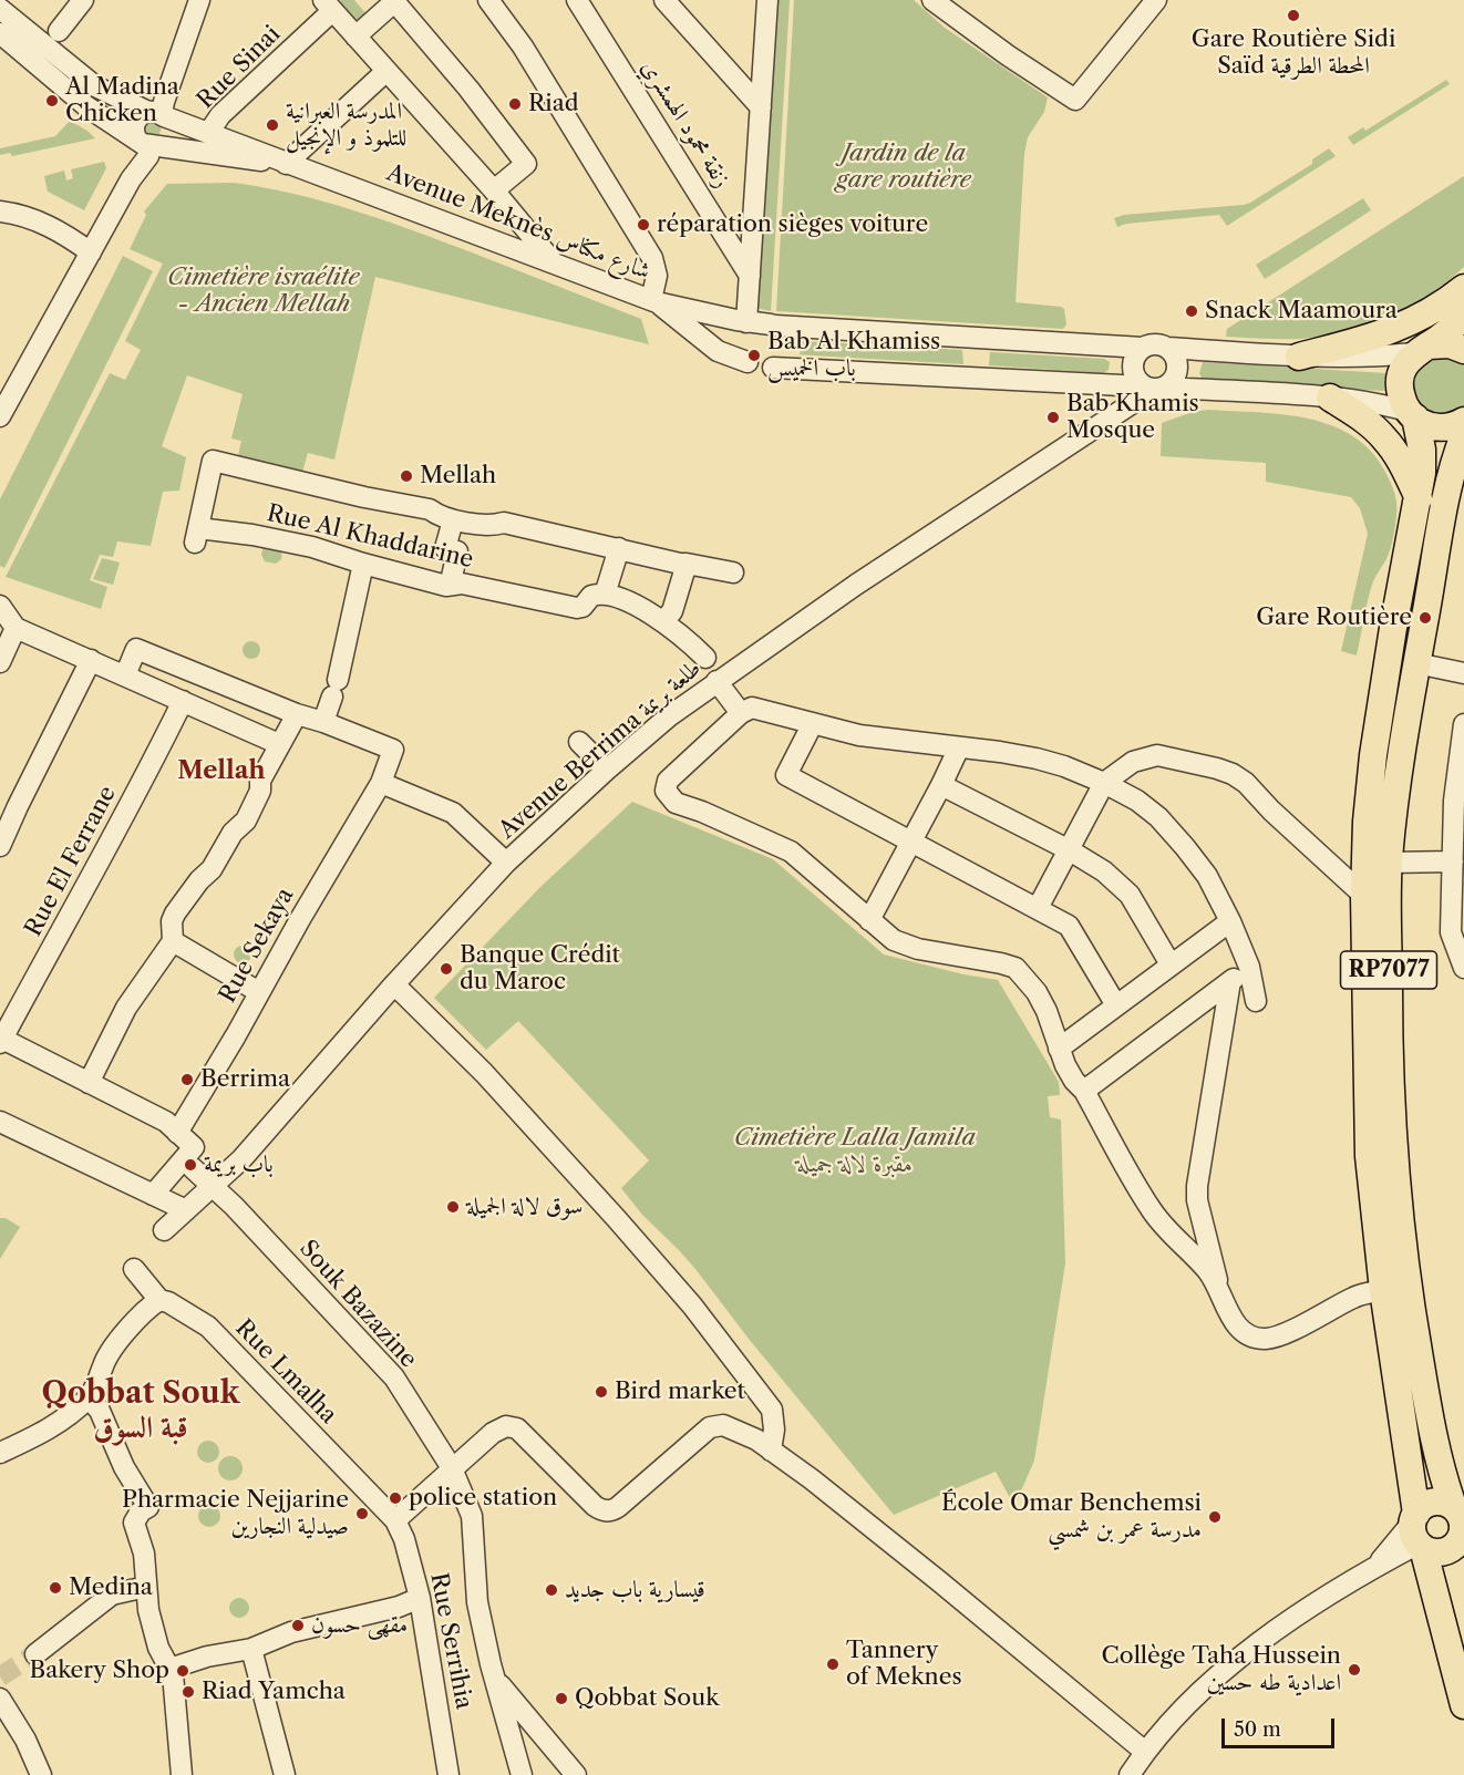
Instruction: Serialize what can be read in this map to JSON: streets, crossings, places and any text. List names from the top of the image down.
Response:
{
  "streets": {
    "main road": ["RP7077"],
    "street": [
      "Rue Sinai",
      "زنقة محمود الهمشري",
      "Avenue Meknès شارع مكناس",
      "Rue Al Khaddarine",
      "Avenue Berrima طلعة بريمة",
      "Rue El Ferrane",
      "Rue Sekaya",
      "Souk Bazazine",
      "Rue Lmalha",
      "Rue Serrihia"
    ]
  },
  "crossings": [
    ["Rue Sinai", "Avenue Meknès شارع مكناس"],
    ["Avenue Meknès شارع مكناس", "Avenue Berrima طلعة بريمة"],
    ["Avenue Berrima طلعة بريمة", "Souk Bazazine"],
    ["Rue Lmalha", "Rue Serrihia"]
  ],
  "districts": ["Mellah", "Qobbat Souk قبة السوق"],
  "parks": ["Jardin de la gare routière", "Cimetière israélite - Ancien Mellah", "Cimetière Lalla Jamila مقبرة لالة جميلة"],
  "places": [
    "Gare Routière Sidi Saïd المحطة الطرقية",
    "Al Madina Chicken",
    "Riad",
    "المدرسة العبرانية للتلموذ و الإنجيل",
    "réparation sièges voiture",
    "Snack Maamoura",
    "Bab Al Khamiss باب الخميس",
    "Bab Khamis Mosque",
    "Mellah",
    "Gare Routière",
    "Banque Crédit du Maroc",
    "Berrima",
    "باب بريمة",
    "سوق لالة الجميلة",
    "Bird market",
    "police station",
    "Pharmacie Nejjarine صيدلية النجارين",
    "École Omar Benchemsi مدرسة عمر بن شمسي",
    "Medina",
    "قيسارية باب جديد",
    "مقهى حسون",
    "Tannery of Meknes",
    "Collège Taha Hussein اعدادية طه حسين",
    "Bakery Shop",
    "Riad Yamcha",
    "Qobbat Souk"
  ],
  "scale_bar": "50 m"
}
